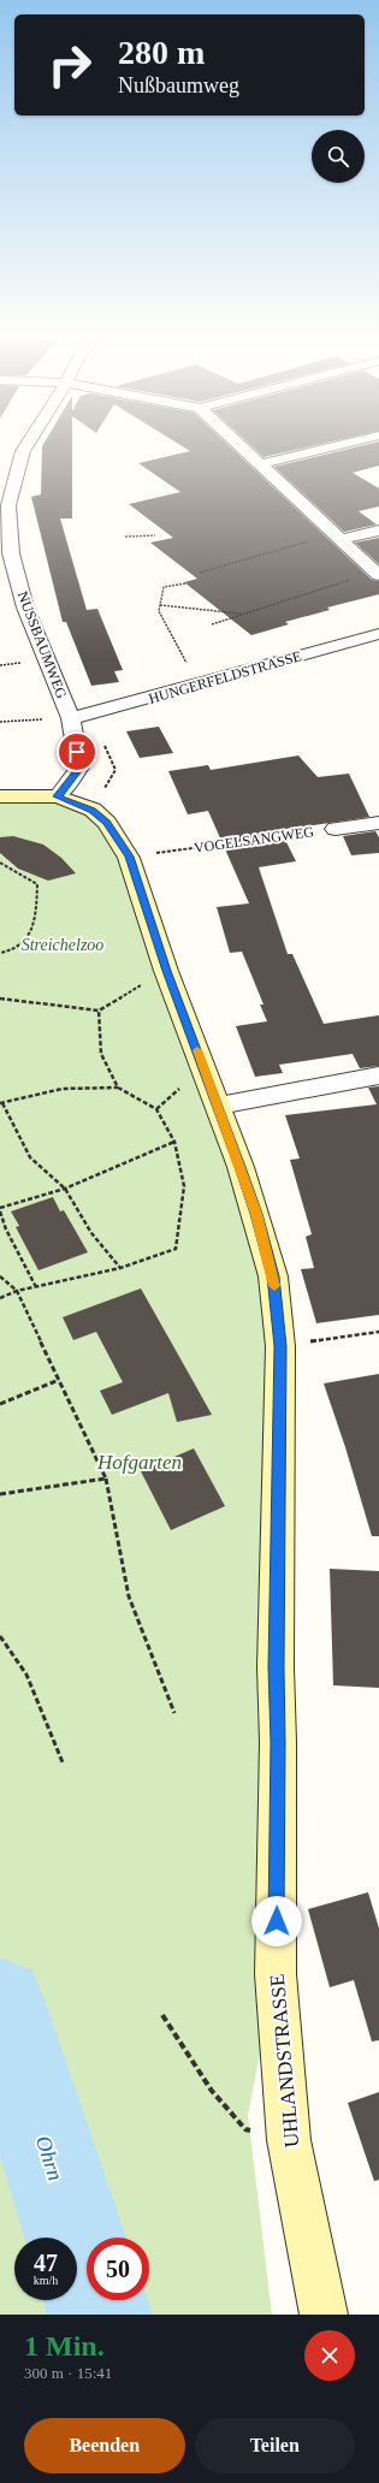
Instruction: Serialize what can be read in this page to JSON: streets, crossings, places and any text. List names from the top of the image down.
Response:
{
  "streets": {
    "main road": ["UHLANDSTRASSE"],
    "street": ["NUSSBAUMWEG", "HUNGERFELDSTRASSE", "VOGELSANGWEG"]
  },
  "crossings": [
    ["NUSSBAUMWEG", "HUNGERFELDSTRASSE"],
    ["NUSSBAUMWEG", "UHLANDSTRASSE"],
    ["VOGELSANGWEG", "UHLANDSTRASSE"]
  ],
  "water": ["Ohrn"],
  "parks": ["Streichelzoo", "Hofgarten"],
  "page": {
    "turn": ["280 m", "Nußbaumweg"],
    "speed": "47 km/h",
    "limit": "50",
    "heading": ["1 Min.", "300 m · 15:41"],
    "buttons": ["Beenden", "Teilen"]
  }
}
